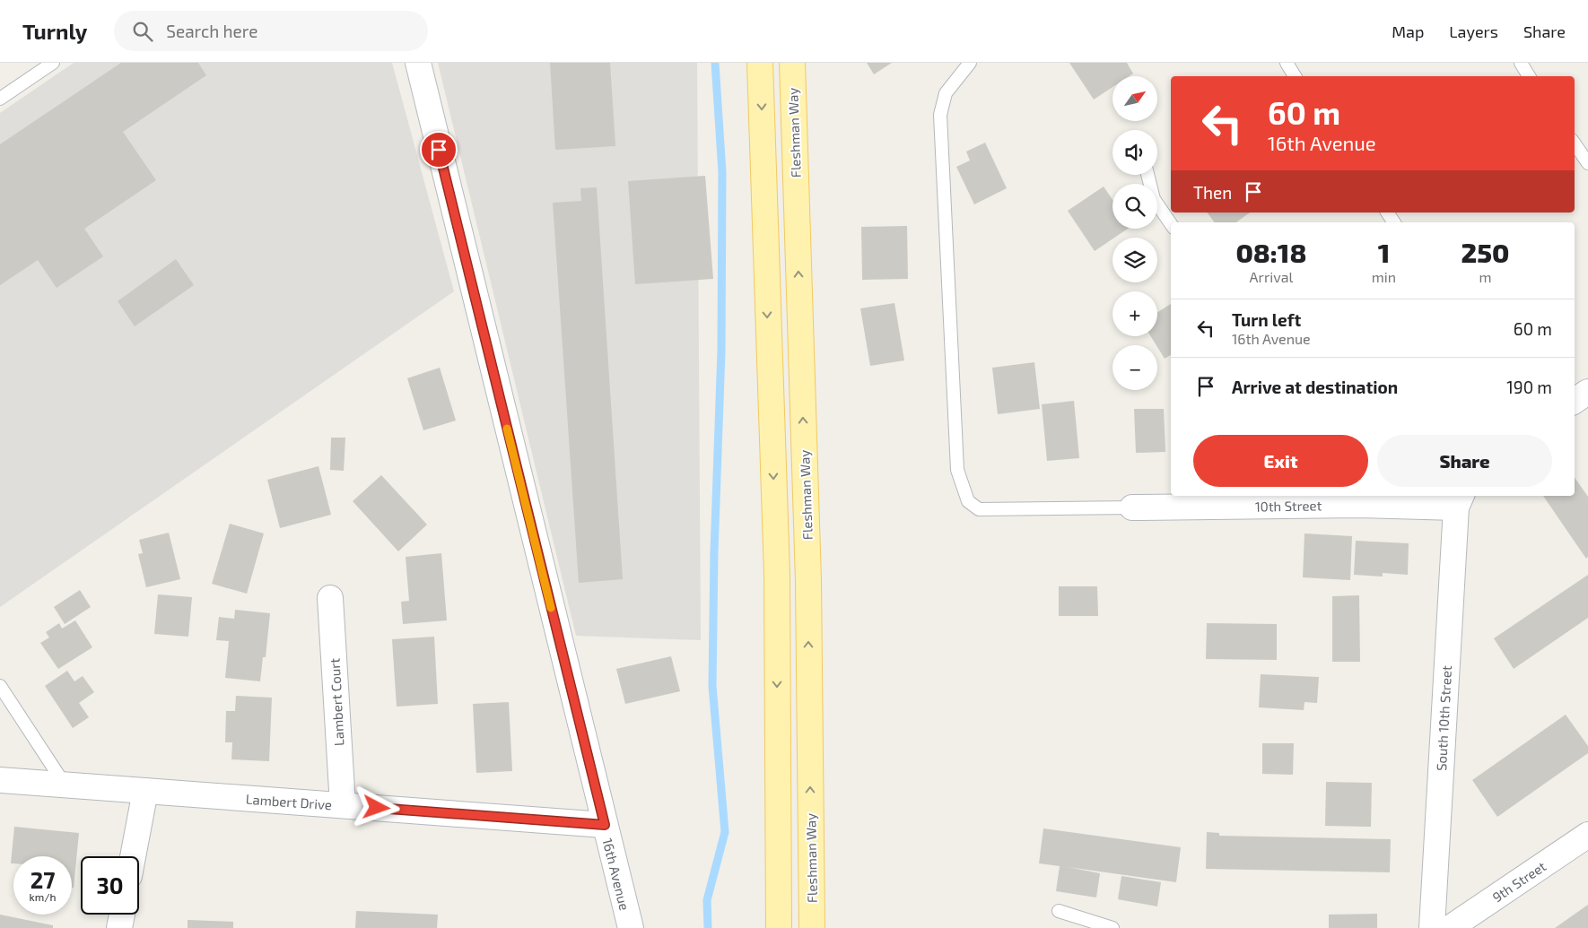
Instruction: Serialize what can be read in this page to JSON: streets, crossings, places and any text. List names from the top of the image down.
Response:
{
  "streets": {
    "main road": ["Fleshman Way"],
    "street": [
      "10th Street",
      "Lambert Court",
      "South 10th Street",
      "Lambert Drive",
      "16th Avenue",
      "9th Street"
    ]
  },
  "crossings": [
    ["10th Street", "South 10th Street"],
    ["Lambert Court", "Lambert Drive"],
    ["Lambert Drive", "16th Avenue"]
  ],
  "north": "top right",
  "page": {
    "header": "Turnly",
    "search": "Search here",
    "nav": ["Map", "Layers", "Share"],
    "map_buttons": ["+", "−"],
    "turn": ["60 m", "16th Avenue"],
    "then": "Then",
    "eta": [
      "08:18",
      "Arrival",
      "1",
      "min",
      "250",
      "m"
    ],
    "list": [
      {
        "name": "Turn left",
        "note": "16th Avenue",
        "value": "60 m"
      },
      {
        "name": "Arrive at destination",
        "value": "190 m"
      }
    ],
    "buttons": ["Exit", "Share"],
    "speed": "27 km/h",
    "limit": "30"
  }
}
